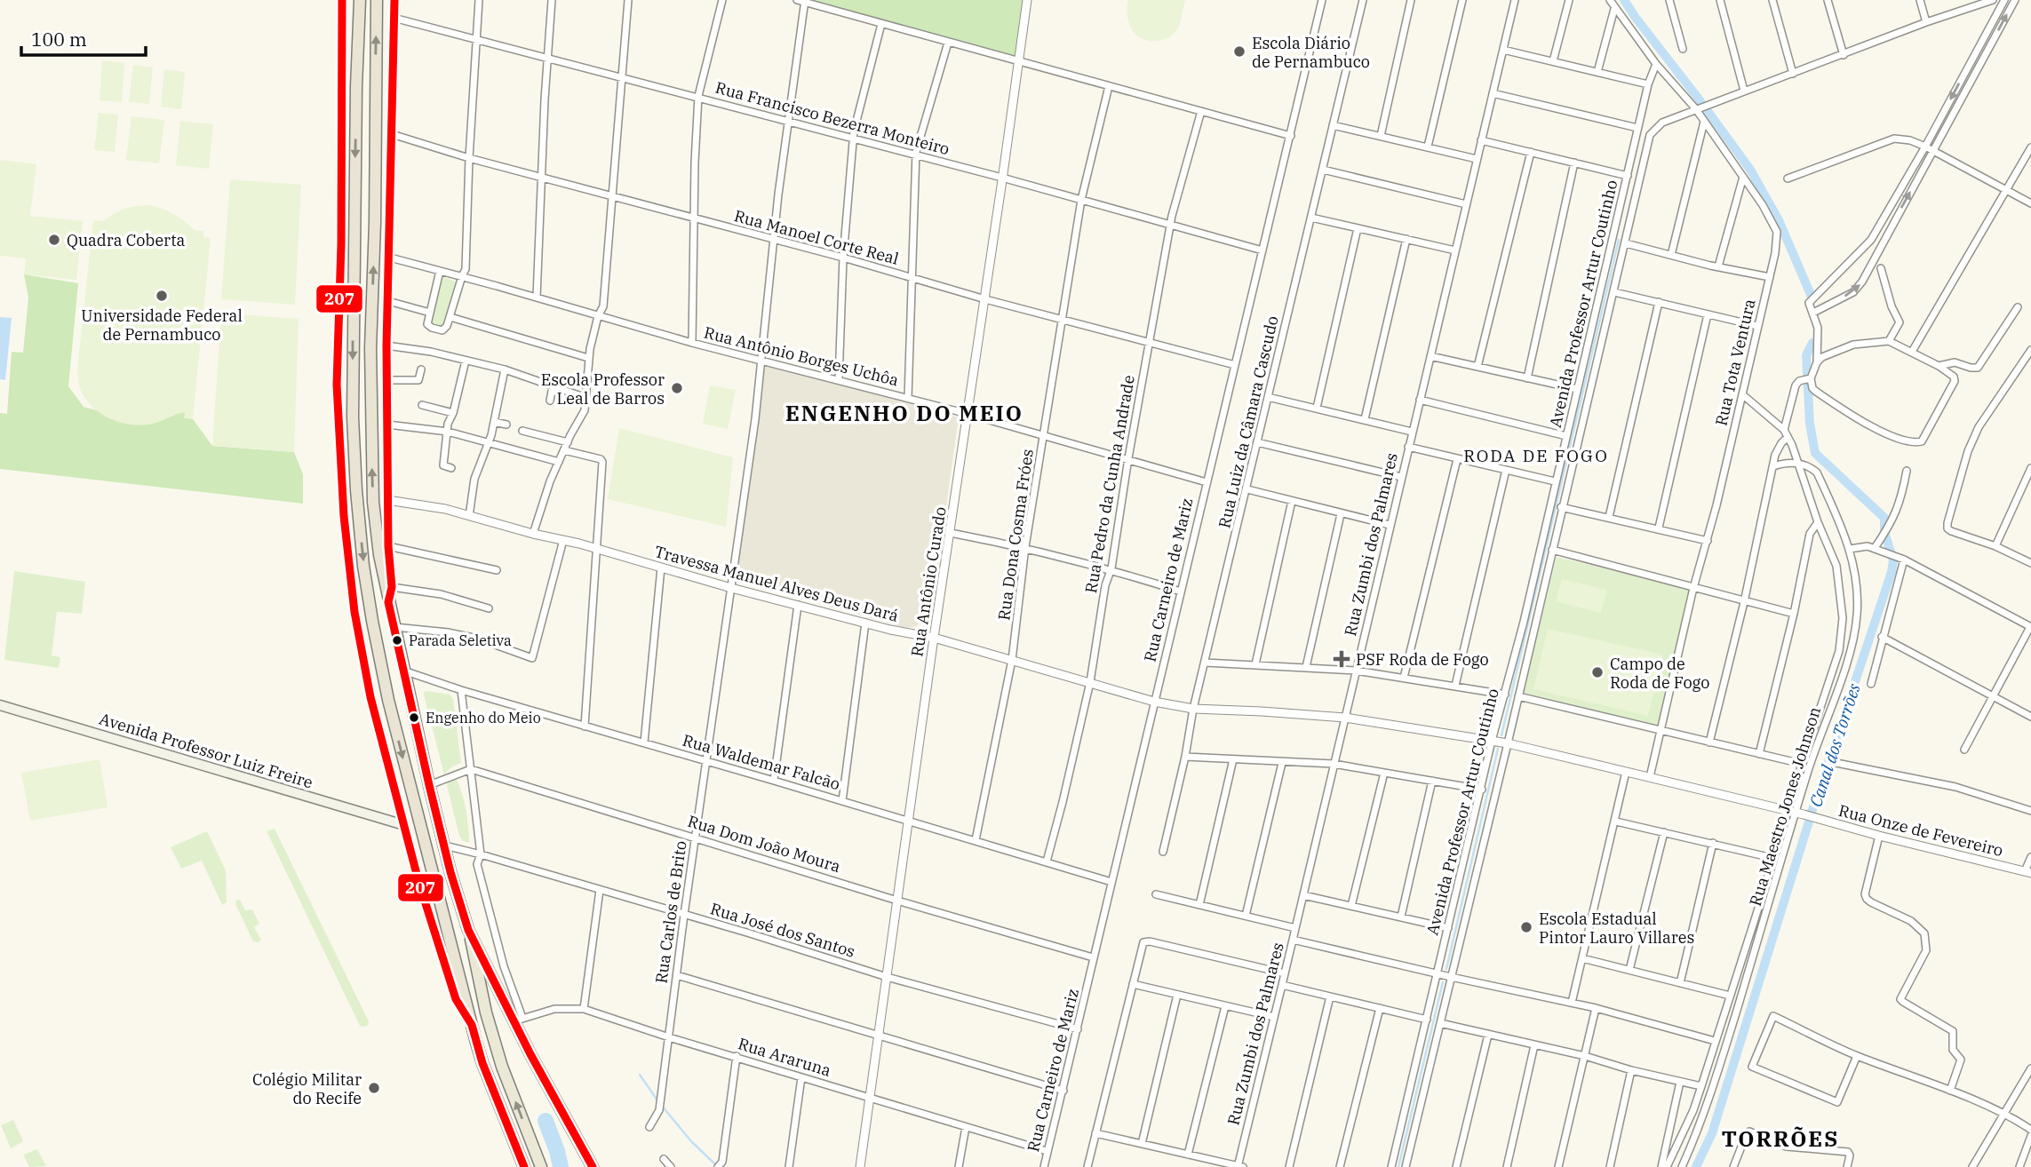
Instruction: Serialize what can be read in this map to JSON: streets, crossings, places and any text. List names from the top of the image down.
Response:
{
  "streets": {
    "main road": ["Avenida Professor Luiz Freire"],
    "street": [
      "Rua Francisco Bezerra Monteiro",
      "Rua Manoel Corte Real",
      "Avenida Professor Artur Coutinho",
      "Rua Antônio Borges Uchôa",
      "Rua Tota Ventura",
      "Rua Luiz da Câmara Cascudo",
      "Rua Pedro da Cunha Andrade",
      "Rua Dona Cosma Fróes",
      "Rua Zumbi dos Palmares",
      "Rua Carneiro de Mariz",
      "Rua Antônio Curado",
      "Travessa Manuel Alves Deus Dará",
      "Rua Waldemar Falcão",
      "Rua Maestro Jones Johnson",
      "Rua Onze de Fevereiro",
      "Rua Dom João Moura",
      "Rua Carlos de Brito",
      "Rua José dos Santos",
      "Rua Araruna"
    ]
  },
  "crossings": [
    ["Rua Francisco Bezerra Monteiro", "Rua Pedro da Cunha Andrade"],
    ["Rua Francisco Bezerra Monteiro", "Rua Dona Cosma Fróes"],
    ["Rua Francisco Bezerra Monteiro", "Rua Carneiro de Mariz"],
    ["Rua Francisco Bezerra Monteiro", "Rua Antônio Curado"],
    ["Rua Francisco Bezerra Monteiro", "Rua Carlos de Brito"],
    ["Rua Manoel Corte Real", "Rua Pedro da Cunha Andrade"],
    ["Rua Manoel Corte Real", "Rua Dona Cosma Fróes"],
    ["Rua Manoel Corte Real", "Rua Carneiro de Mariz"],
    ["Rua Manoel Corte Real", "Rua Antônio Curado"],
    ["Rua Manoel Corte Real", "Rua Carlos de Brito"],
    ["Avenida Professor Artur Coutinho", "Rua Tota Ventura"],
    ["Avenida Professor Artur Coutinho", "Travessa Manuel Alves Deus Dará"],
    ["Avenida Professor Artur Coutinho", "Rua Onze de Fevereiro"],
    ["Rua Antônio Borges Uchôa", "Rua Pedro da Cunha Andrade"],
    ["Rua Antônio Borges Uchôa", "Rua Dona Cosma Fróes"],
    ["Rua Antônio Borges Uchôa", "Rua Carneiro de Mariz"],
    ["Rua Antônio Borges Uchôa", "Rua Antônio Curado"],
    ["Rua Antônio Borges Uchôa", "Rua Carlos de Brito"],
    ["Rua Tota Ventura", "Rua Onze de Fevereiro"],
    ["Rua Luiz da Câmara Cascudo", "Travessa Manuel Alves Deus Dará"],
    ["Rua Pedro da Cunha Andrade", "Travessa Manuel Alves Deus Dará"],
    ["Rua Pedro da Cunha Andrade", "Rua Waldemar Falcão"],
    ["Rua Dona Cosma Fróes", "Travessa Manuel Alves Deus Dará"],
    ["Rua Dona Cosma Fróes", "Rua Waldemar Falcão"],
    ["Rua Zumbi dos Palmares", "Travessa Manuel Alves Deus Dará"],
    ["Rua Carneiro de Mariz", "Travessa Manuel Alves Deus Dará"],
    ["Rua Carneiro de Mariz", "Rua Waldemar Falcão"],
    ["Rua Carneiro de Mariz", "Rua Dom João Moura"],
    ["Rua Carneiro de Mariz", "Rua José dos Santos"],
    ["Rua Carneiro de Mariz", "Rua Araruna"],
    ["Rua Antônio Curado", "Travessa Manuel Alves Deus Dará"],
    ["Rua Antônio Curado", "Rua Waldemar Falcão"],
    ["Rua Antônio Curado", "Rua Dom João Moura"],
    ["Rua Antônio Curado", "Rua José dos Santos"],
    ["Rua Antônio Curado", "Rua Araruna"],
    ["Travessa Manuel Alves Deus Dará", "Rua Onze de Fevereiro"],
    ["Travessa Manuel Alves Deus Dará", "Rua Carlos de Brito"],
    ["Rua Waldemar Falcão", "Rua Carlos de Brito"],
    ["Rua Maestro Jones Johnson", "Rua Onze de Fevereiro"],
    ["Rua Dom João Moura", "Rua Carlos de Brito"],
    ["Rua Carlos de Brito", "Rua José dos Santos"],
    ["Rua Carlos de Brito", "Rua Araruna"]
  ],
  "districts": ["ENGENHO DO MEIO", "RODA DE FOGO", "TORRÕES"],
  "water": ["Canal dos Torrões"],
  "places": {
    "other": [
      "Escola Diário de Pernambuco",
      "Quadra Coberta",
      "Universidade Federal de Pernambuco",
      "Escola Professor Leal de Barros",
      "Parada Seletiva",
      "Campo de Roda de Fogo",
      "Engenho do Meio",
      "Escola Estadual Pintor Lauro Villares",
      "Colégio Militar do Recife"
    ],
    "health": ["PSF Roda de Fogo"]
  },
  "lines": ["transit line 207"],
  "scale_bar": "100 m"
}
